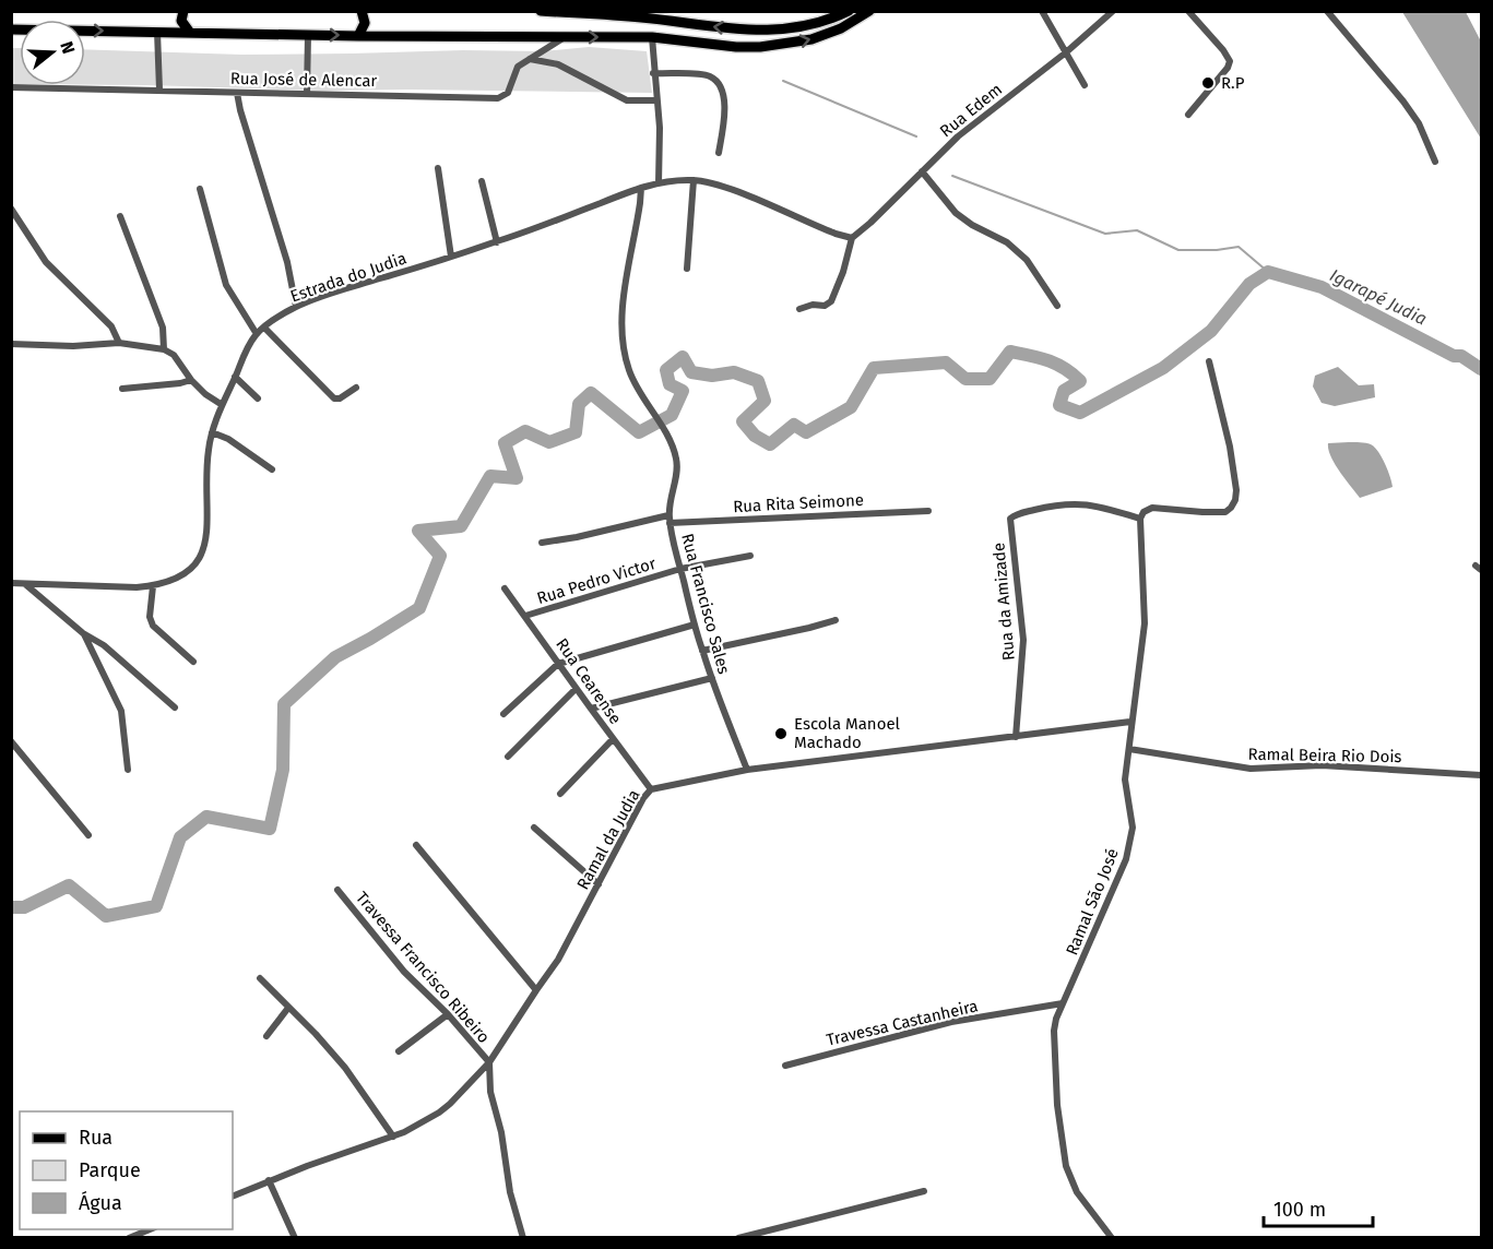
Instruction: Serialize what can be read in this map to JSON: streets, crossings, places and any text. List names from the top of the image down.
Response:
{
  "streets": {
    "street": [
      "Rua José de Alencar",
      "Rua Edem",
      "Estrada do Judia",
      "Rua Rita Seimone",
      "Rua Pedro Victor",
      "Rua da Amizade",
      "Rua Francisco Sales",
      "Rua Cearense",
      "Ramal Beira Rio Dois",
      "Ramal da Judia",
      "Ramal São José",
      "Travessa Francisco Ribeiro",
      "Travessa Castanheira"
    ]
  },
  "crossings": [
    ["Estrada do Judia", "Rua Francisco Sales"],
    ["Rua Rita Seimone", "Rua Francisco Sales"],
    ["Rua Pedro Victor", "Rua Francisco Sales"],
    ["Rua Pedro Victor", "Rua Cearense"],
    ["Rua da Amizade", "Ramal da Judia"],
    ["Rua da Amizade", "Ramal São José"],
    ["Rua Francisco Sales", "Ramal da Judia"],
    ["Rua Cearense", "Ramal da Judia"],
    ["Ramal Beira Rio Dois", "Ramal São José"],
    ["Ramal da Judia", "Ramal São José"],
    ["Ramal da Judia", "Travessa Francisco Ribeiro"],
    ["Ramal São José", "Travessa Castanheira"]
  ],
  "water": ["Igarapé Judia"],
  "places": ["R.P", "Escola Manoel Machado"],
  "legend": ["Rua", "Parque", "Água"],
  "scale_bar": "100 m",
  "north": "right"
}
